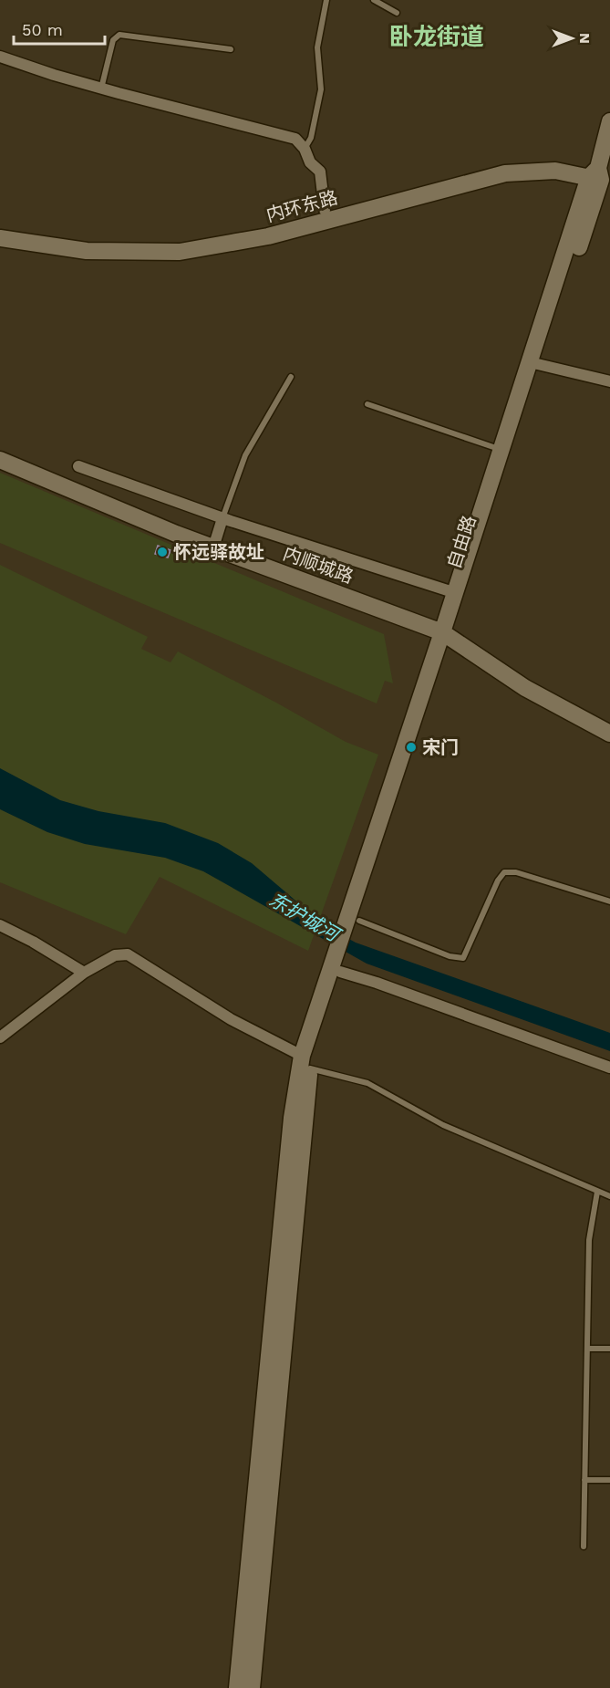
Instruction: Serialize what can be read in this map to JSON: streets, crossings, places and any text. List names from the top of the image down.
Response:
{
  "streets": {
    "street": ["内环东路", "自由路", "内顺城路"]
  },
  "crossings": [
    ["内环东路", "自由路"],
    ["自由路", "内顺城路"]
  ],
  "districts": ["卧龙街道"],
  "water": ["东护城河"],
  "places": ["怀远驿故址", "宋门"],
  "scale_bar": "50 m",
  "north": "right"
}
